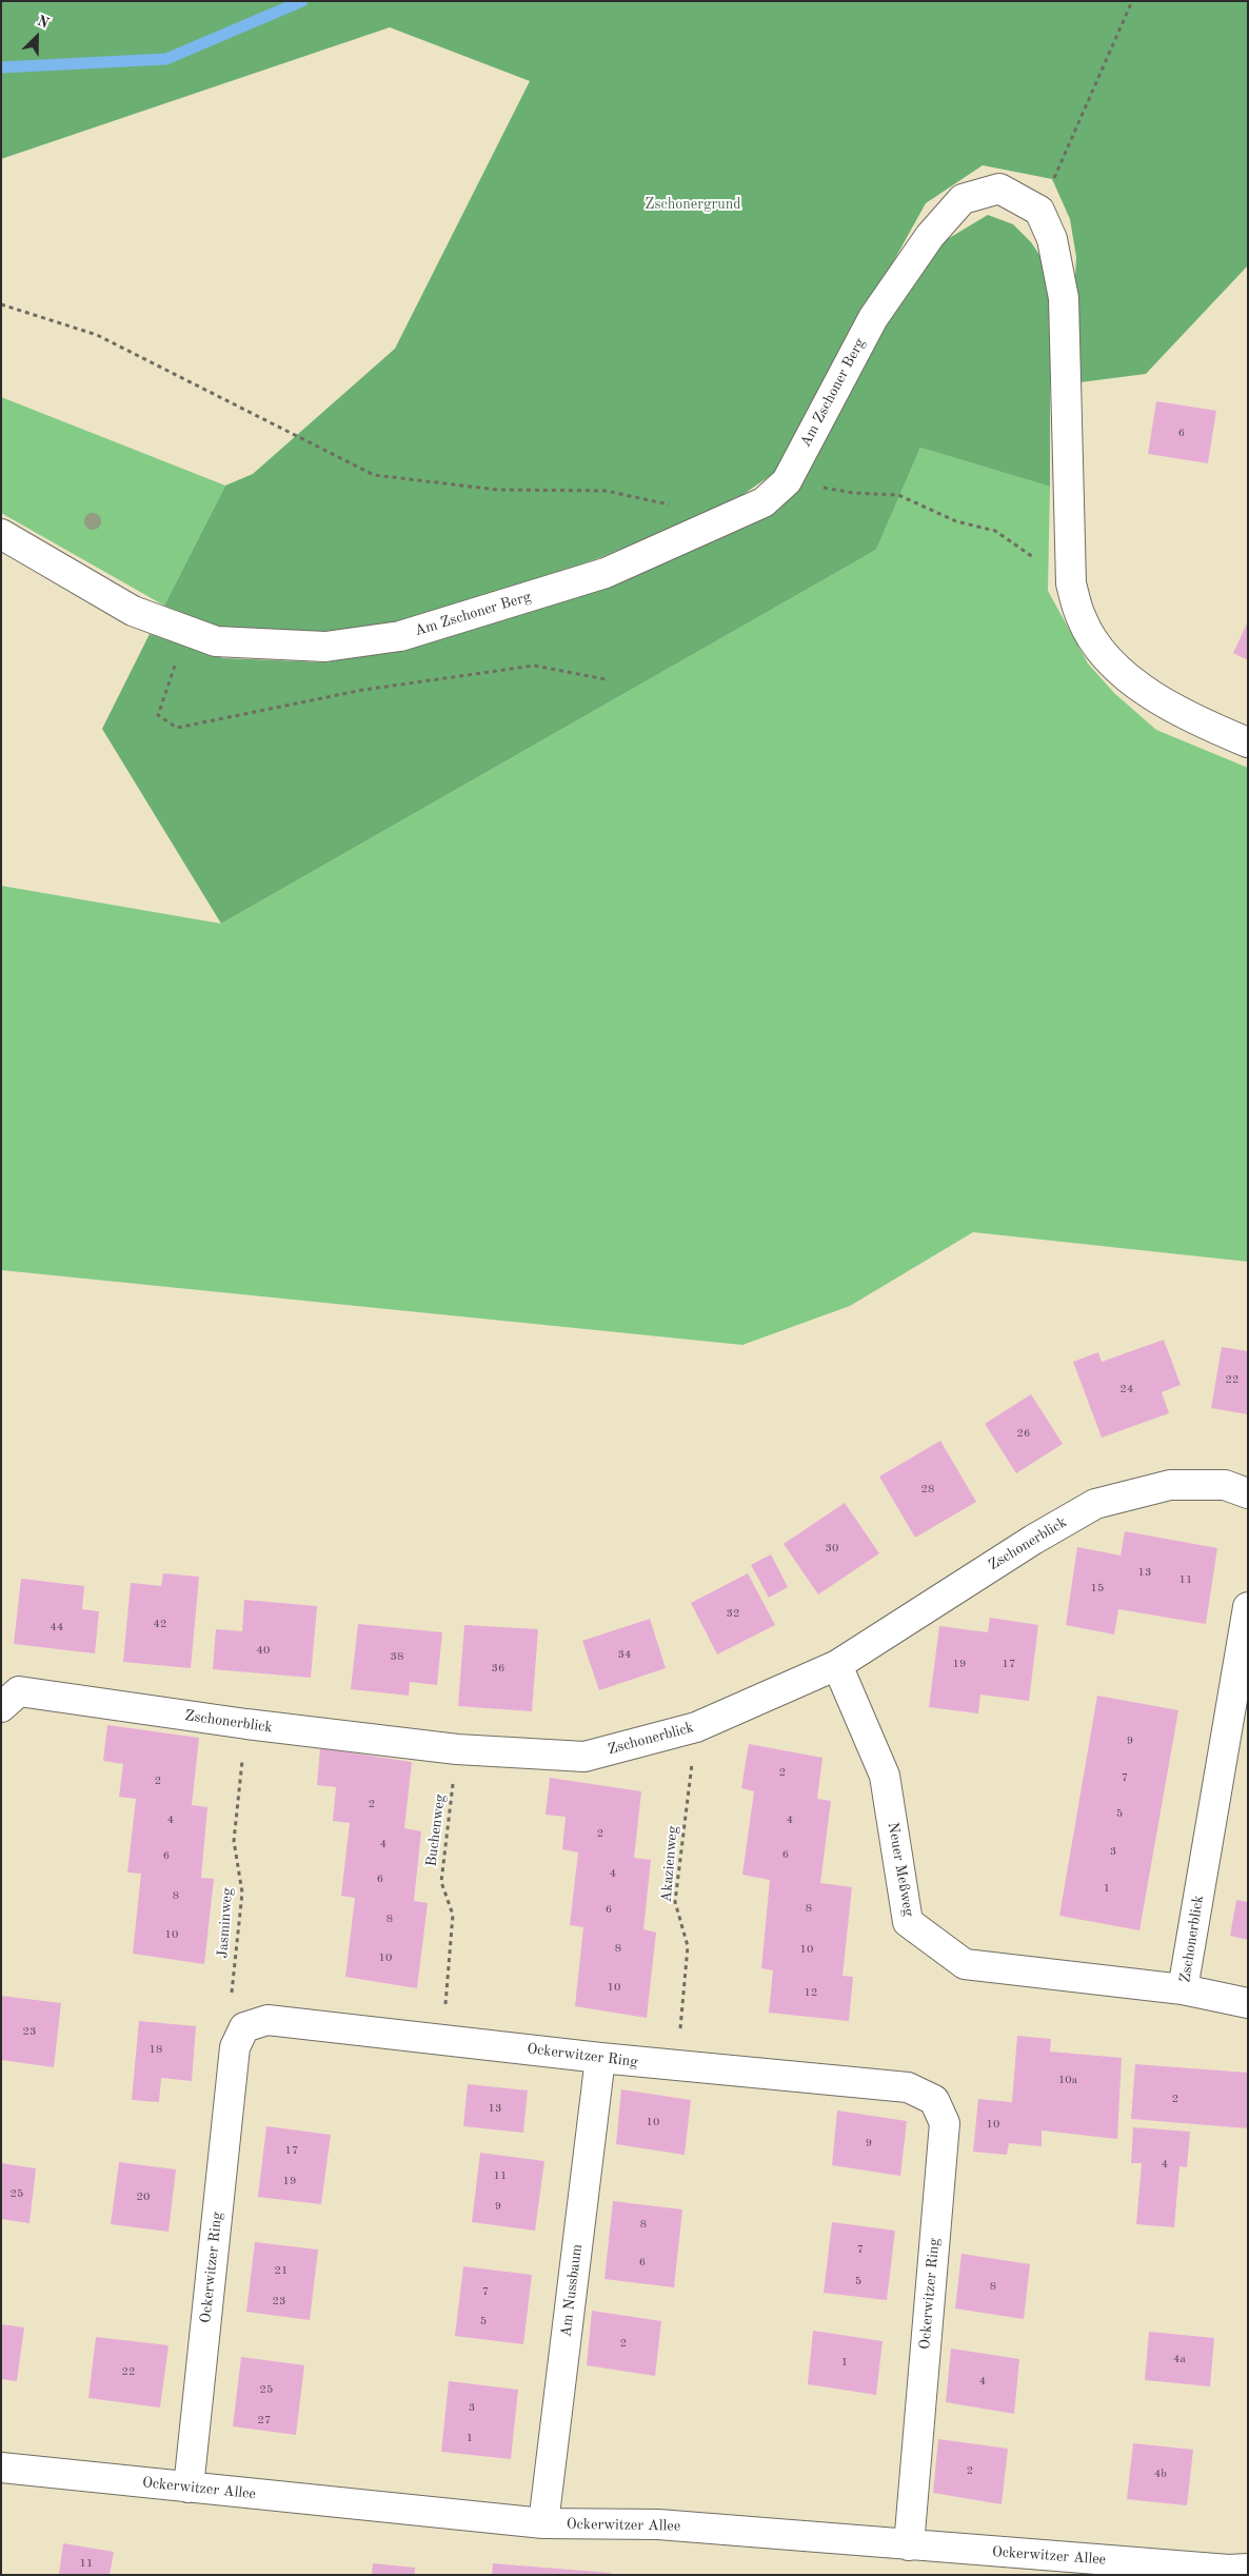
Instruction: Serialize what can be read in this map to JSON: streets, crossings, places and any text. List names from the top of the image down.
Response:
{
  "streets": {
    "street": [
      "Am Zschoner Berg",
      "Zschonerblick",
      "Neuer Meßweg",
      "Ockerwitzer Ring",
      "Am Nussbaum",
      "Ockerwitzer Allee"
    ],
    "path": ["Buchenweg", "Akazienweg", "Jasminweg"]
  },
  "crossings": [
    ["Zschonerblick", "Buchenweg"],
    ["Zschonerblick", "Akazienweg"],
    ["Zschonerblick", "Neuer Meßweg"],
    ["Zschonerblick", "Jasminweg"],
    ["Buchenweg", "Ockerwitzer Ring"],
    ["Akazienweg", "Ockerwitzer Ring"],
    ["Jasminweg", "Ockerwitzer Ring"],
    ["Ockerwitzer Ring", "Am Nussbaum"],
    ["Ockerwitzer Ring", "Ockerwitzer Allee"],
    ["Am Nussbaum", "Ockerwitzer Allee"]
  ],
  "parks": ["Zschonergrund"],
  "house_numbers": [
    "6",
    "22",
    "24",
    "26",
    "28",
    "30",
    "13",
    "11",
    "15",
    "32",
    "42",
    "44",
    "40",
    "34",
    "38",
    "19",
    "17",
    "36",
    "9",
    "2",
    "7",
    "2",
    "2",
    "5",
    "4",
    "4",
    "2",
    "4",
    "3",
    "6",
    "6",
    "4",
    "6",
    "1",
    "8",
    "8",
    "6",
    "8",
    "10",
    "8",
    "10",
    "10",
    "10",
    "12",
    "23",
    "18",
    "10a",
    "2",
    "13",
    "10",
    "10",
    "9",
    "17",
    "4",
    "11",
    "19",
    "25",
    "20",
    "9",
    "8",
    "7",
    "6",
    "21",
    "5",
    "8",
    "7",
    "23",
    "5",
    "2",
    "4a",
    "1",
    "22",
    "4",
    "25",
    "3",
    "27",
    "1",
    "2",
    "4b",
    "11"
  ],
  "north": "top right"
}
